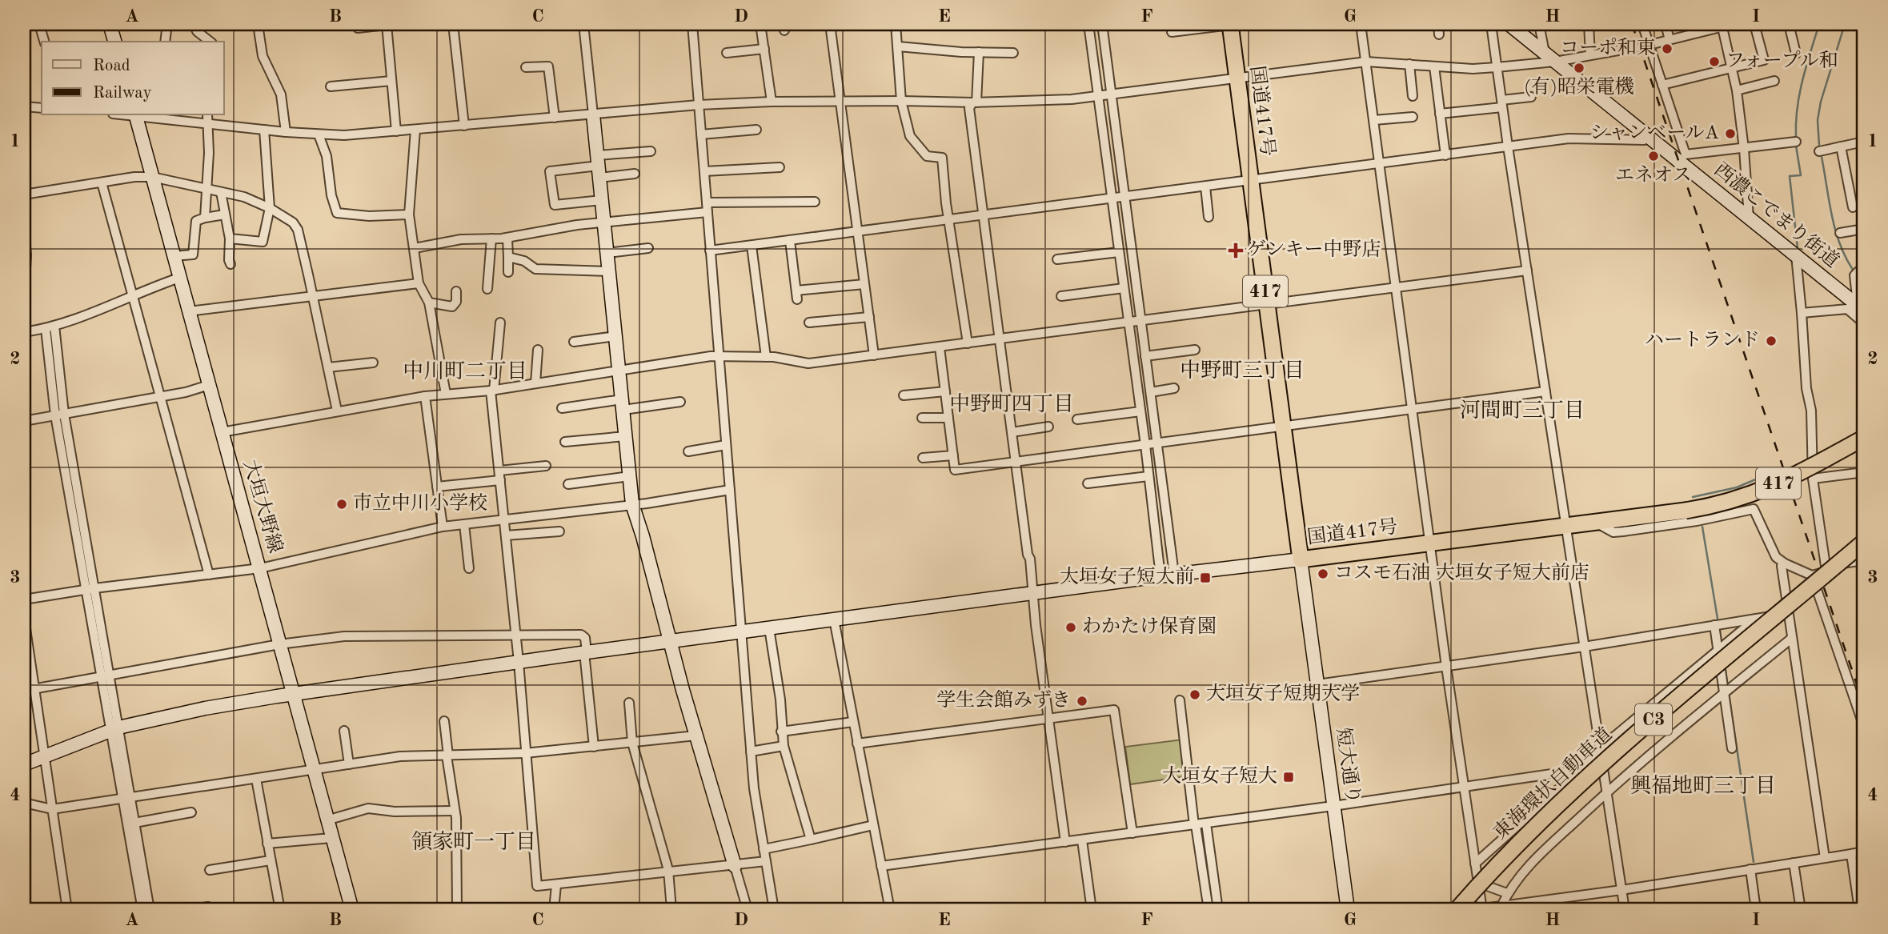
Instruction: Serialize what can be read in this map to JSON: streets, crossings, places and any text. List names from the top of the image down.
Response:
{
  "streets": {
    "highway": [
      "国道417号",
      "417",
      "C3",
      "東海環状自動車道"
    ],
    "street": ["西濃こでまり街道", "大垣大野線", "短大通り"]
  },
  "crossings": [
    ["国道417号", "短大通り"]
  ],
  "districts": [
    "中野町三丁目",
    "中川町二丁目",
    "中野町四丁目",
    "河間町三丁目",
    "興福地町三丁目",
    "領家町一丁目"
  ],
  "places": {
    "other": [
      "コーポ和東",
      "フォープル和",
      "(有)昭栄電機",
      "シャンベールA",
      "エネオス",
      "ハートランド",
      "市立中川小学校",
      "コスモ石油 大垣女子短大前店",
      "わかたけ保育園",
      "大垣女子短期大学",
      "学生会館みずき"
    ],
    "health": ["ゲンキー中野店"],
    "transit": ["大垣女子短大前", "大垣女子短大"]
  },
  "legend": ["Road", "Railway"],
  "grid": {
    "columns": [
      "A",
      "B",
      "C",
      "D",
      "E",
      "F",
      "G",
      "H",
      "I"
    ],
    "rows": [
      "1",
      "2",
      "3",
      "4"
    ]
  }
}
